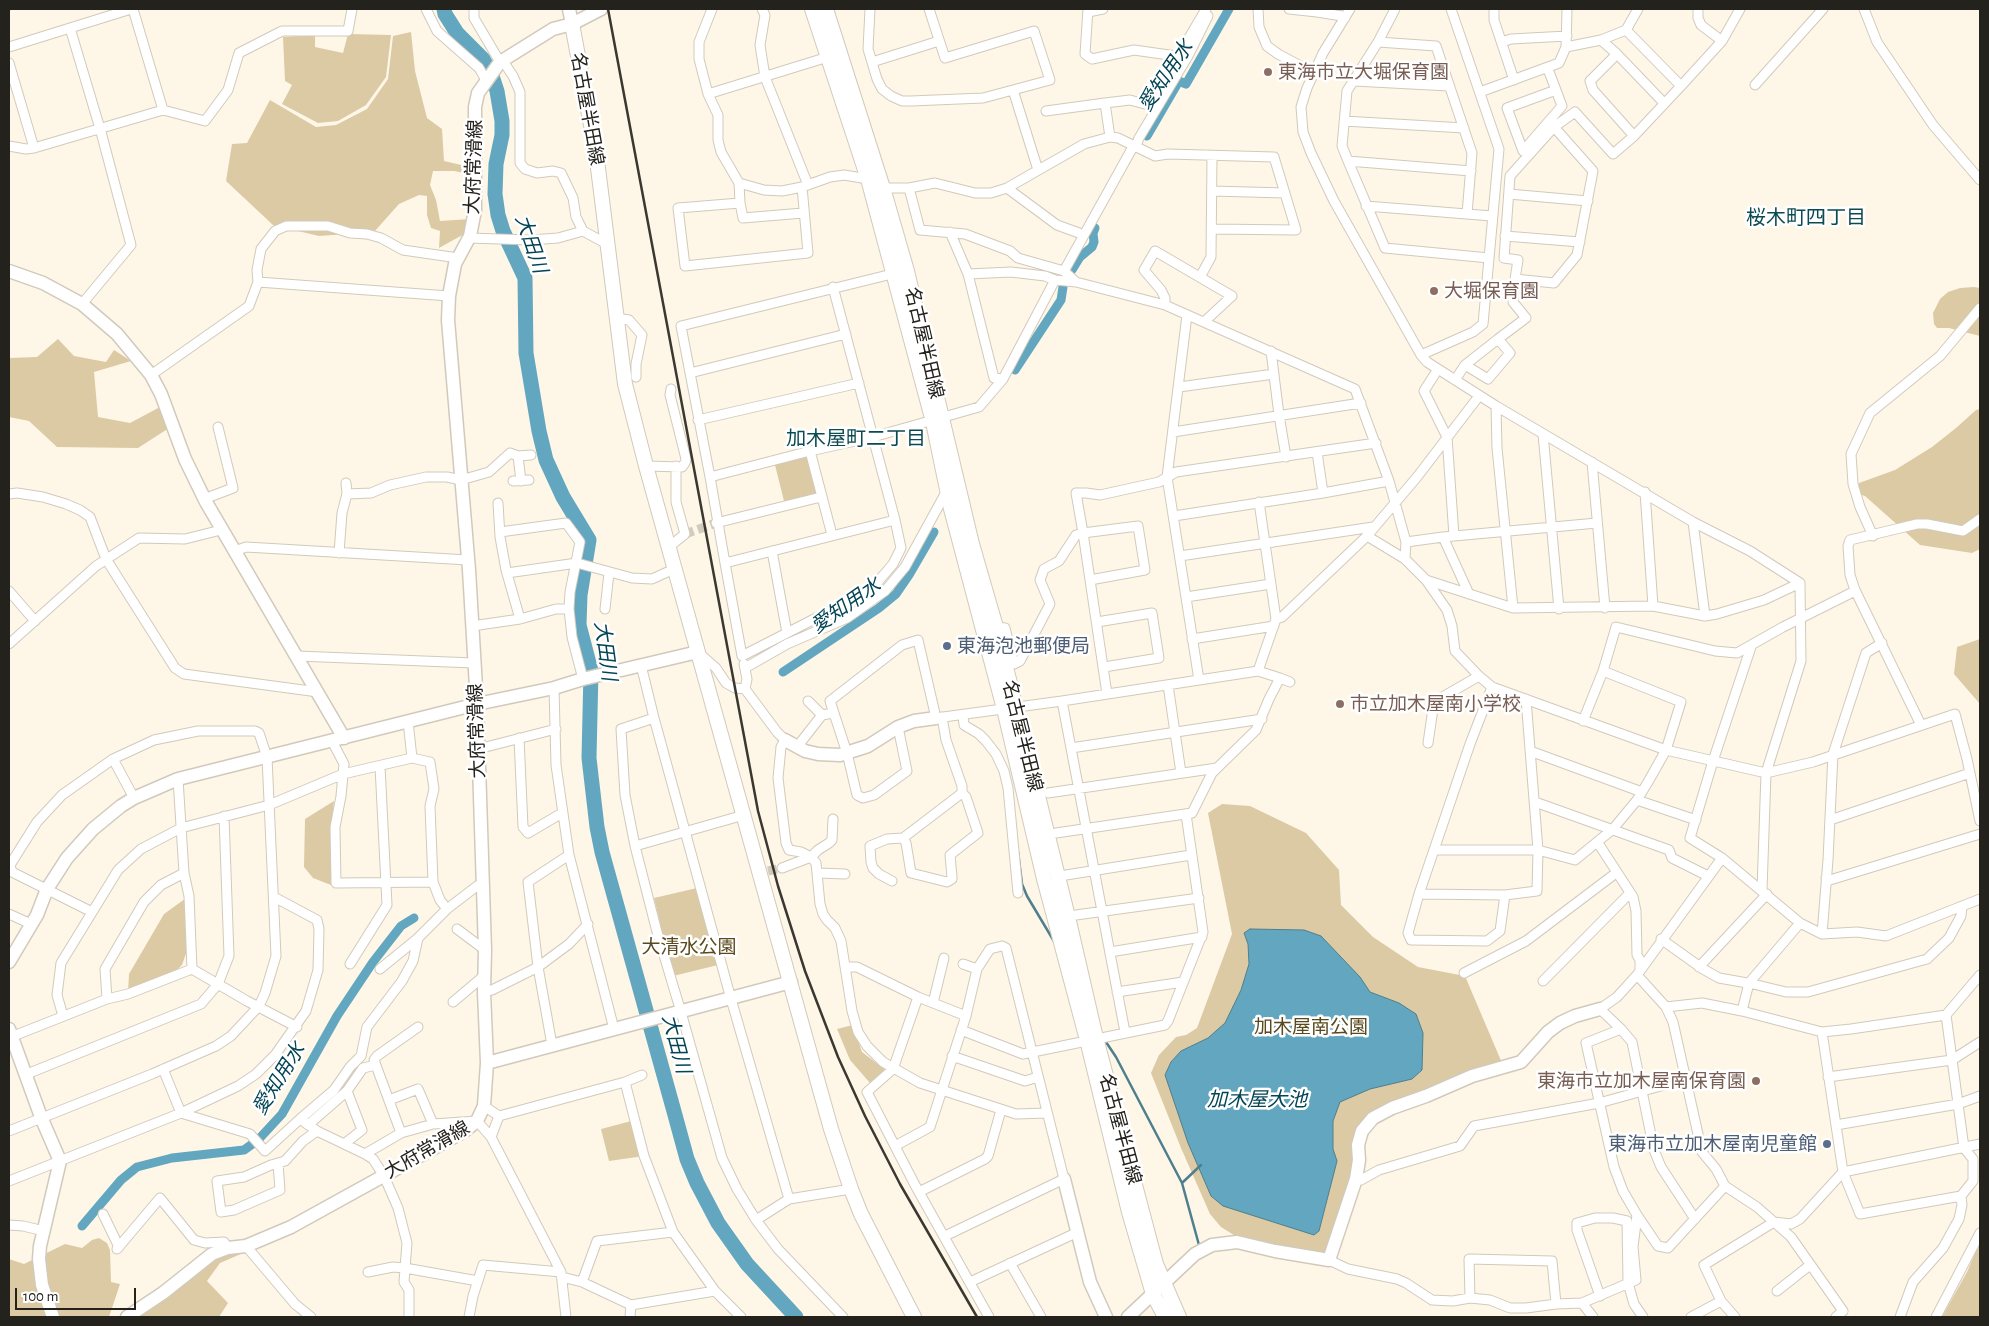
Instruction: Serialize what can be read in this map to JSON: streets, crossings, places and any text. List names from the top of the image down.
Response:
{
  "streets": {
    "main road": ["名古屋半田線"],
    "street": ["大府常滑線"]
  },
  "crossings": [
    ["名古屋半田線", "大府常滑線"]
  ],
  "districts": ["桜木町四丁目", "加木屋町二丁目"],
  "water": ["愛知用水", "大田川", "加木屋大池"],
  "parks": ["大清水公園", "加木屋南公園"],
  "places": [
    "東海市立大堀保育園",
    "大堀保育園",
    "東海泡池郵便局",
    "市立加木屋南小学校",
    "東海市立加木屋南保育園",
    "東海市立加木屋南児童館"
  ],
  "scale_bar": "100 m"
}
